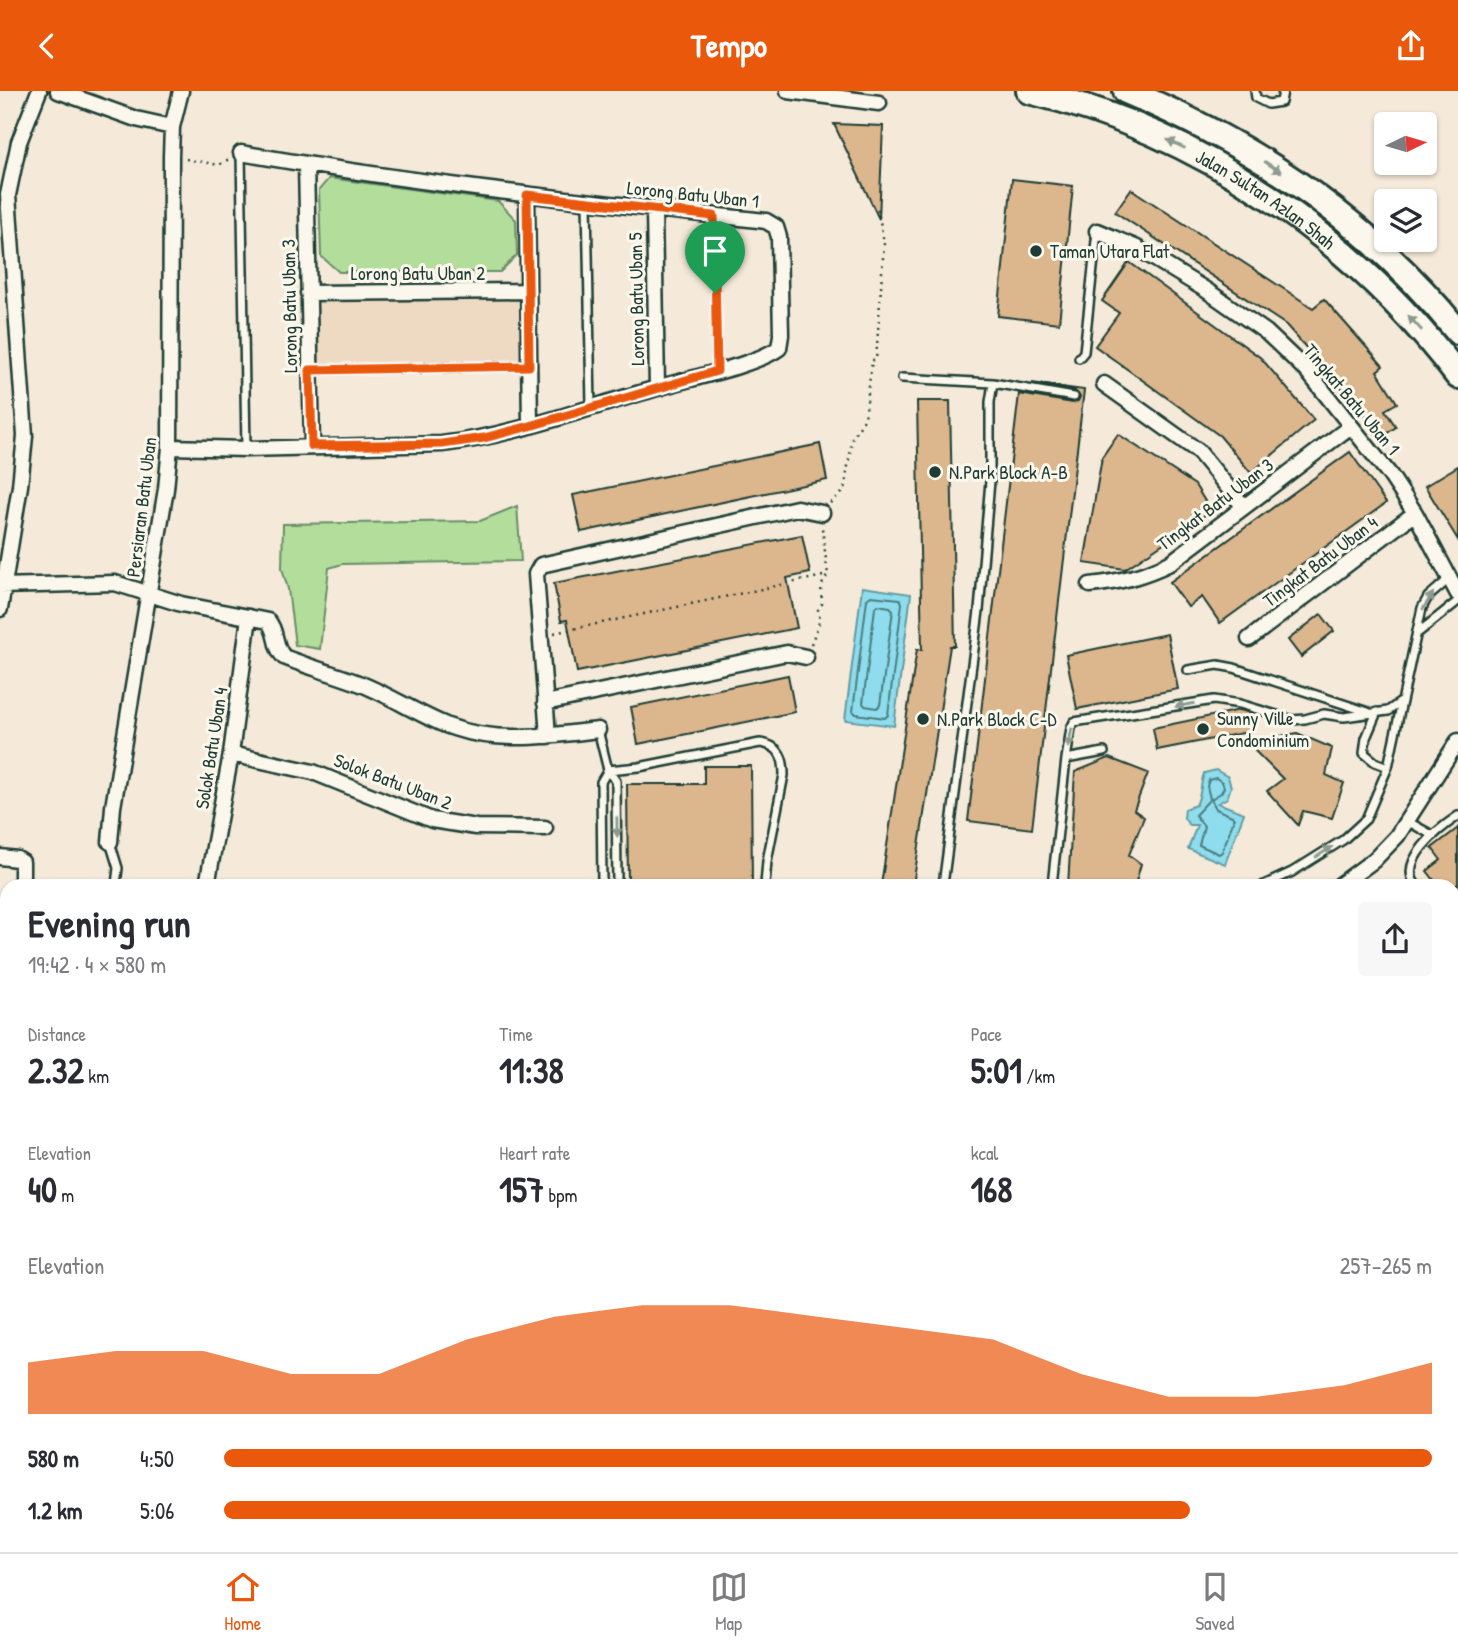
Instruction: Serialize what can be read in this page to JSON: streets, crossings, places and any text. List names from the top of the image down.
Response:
{
  "streets": {
    "highway": ["Jalan Sultan Azlan Shah"],
    "street": [
      "Lorong Batu Uban 1",
      "Lorong Batu Uban 2",
      "Lorong Batu Uban 5",
      "Lorong Batu Uban 3",
      "Tingkat Batu Uban 1",
      "Tingkat Batu Uban 3",
      "Persiaran Batu Uban",
      "Tingkat Batu Uban 4",
      "Solok Batu Uban 4",
      "Solok Batu Uban 2"
    ]
  },
  "crossings": [
    ["Lorong Batu Uban 1", "Lorong Batu Uban 5"],
    ["Lorong Batu Uban 1", "Lorong Batu Uban 3"],
    ["Lorong Batu Uban 1", "Persiaran Batu Uban"],
    ["Lorong Batu Uban 2", "Lorong Batu Uban 3"],
    ["Tingkat Batu Uban 1", "Tingkat Batu Uban 3"],
    ["Tingkat Batu Uban 1", "Tingkat Batu Uban 4"],
    ["Solok Batu Uban 4", "Solok Batu Uban 2"]
  ],
  "places": [
    "Taman Utara Flat",
    "N.Park Block A-B",
    "N.Park Block C-D",
    "Sunny Ville Condominium"
  ],
  "north": "right",
  "page": {
    "header": "Tempo",
    "heading": ["Evening run", "19:42 · 4 × 580 m"],
    "stats": [
      ["Distance", "2.32 km"],
      ["Time", "11:38"],
      ["Pace", "5:01 /km"],
      ["Elevation", "40 m"],
      ["Heart rate", "157 bpm"],
      ["kcal", "168"]
    ],
    "chart": ["Elevation", "257–265 m"],
    "list": [
      {
        "name": "580 m",
        "note": "4:50"
      },
      {
        "name": "1.2 km",
        "note": "5:06"
      }
    ],
    "tabs": ["Home", "Map", "Saved"]
  }
}
